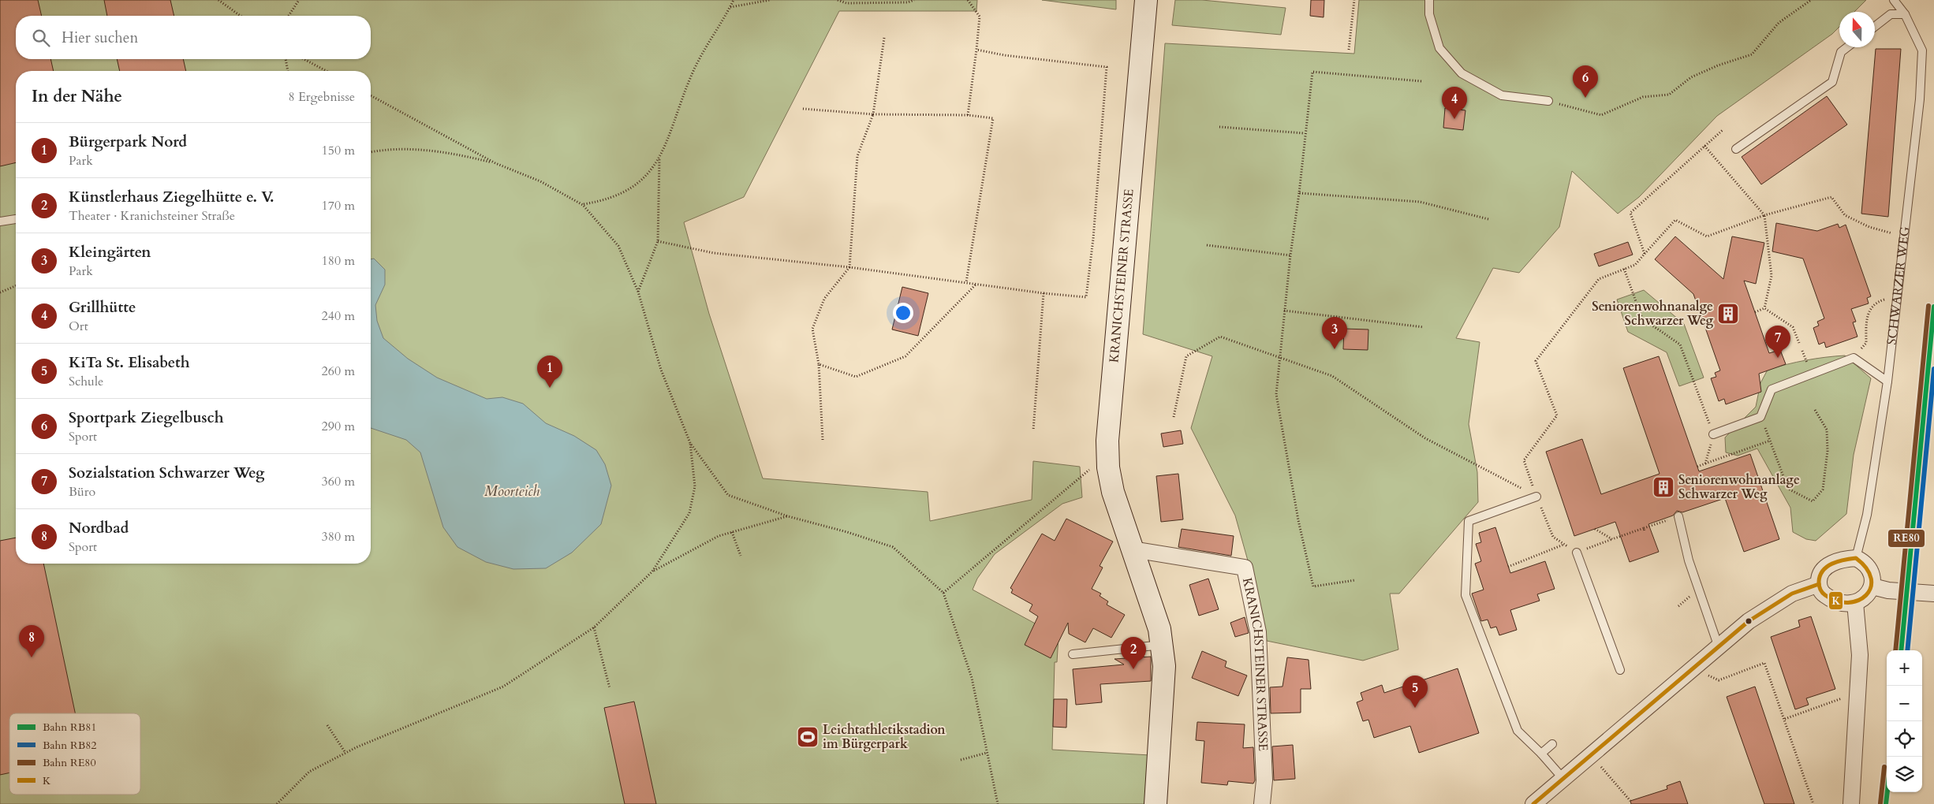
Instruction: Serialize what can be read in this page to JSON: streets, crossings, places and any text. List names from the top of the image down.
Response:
{
  "streets": {
    "main road": ["KRANICHSTEINER STRASSE"],
    "lane": ["SCHWARZER WEG"]
  },
  "water": ["Moorteich"],
  "places": {
    "building": ["Seniorenwohnanalge Schwarzer Weg", "Seniorenwohnanlage Schwarzer Weg"],
    "sports": ["Leichtathletikstadion im Bürgerpark"]
  },
  "lines": [
    "rail line RE80",
    "rail line RB81",
    "rail line RB82",
    "transit line K"
  ],
  "legend": [
    "Bahn RB81",
    "Bahn RB82",
    "Bahn RE80",
    "K"
  ],
  "north": "top",
  "page": {
    "search": "Hier suchen",
    "pins": [
      "6",
      "4",
      "3",
      "7",
      "1",
      "8",
      "2",
      "5"
    ],
    "heading": ["In der Nähe", "8 Ergebnisse"],
    "list": [
      {
        "mark": "1",
        "name": "Bürgerpark Nord",
        "note": "Park",
        "value": "150 m"
      },
      {
        "mark": "2",
        "name": "Künstlerhaus Ziegelhütte e. V.",
        "note": "Theater · Kranichsteiner Straße",
        "value": "170 m"
      },
      {
        "mark": "3",
        "name": "Kleingärten",
        "note": "Park",
        "value": "180 m"
      },
      {
        "mark": "4",
        "name": "Grillhütte",
        "note": "Ort",
        "value": "240 m"
      },
      {
        "mark": "5",
        "name": "KiTa St. Elisabeth",
        "note": "Schule",
        "value": "260 m"
      },
      {
        "mark": "6",
        "name": "Sportpark Ziegelbusch",
        "note": "Sport",
        "value": "290 m"
      },
      {
        "mark": "7",
        "name": "Sozialstation Schwarzer Weg",
        "note": "Büro",
        "value": "360 m"
      },
      {
        "mark": "8",
        "name": "Nordbad",
        "note": "Sport",
        "value": "380 m"
      }
    ],
    "map_buttons": ["+", "−"]
  }
}
